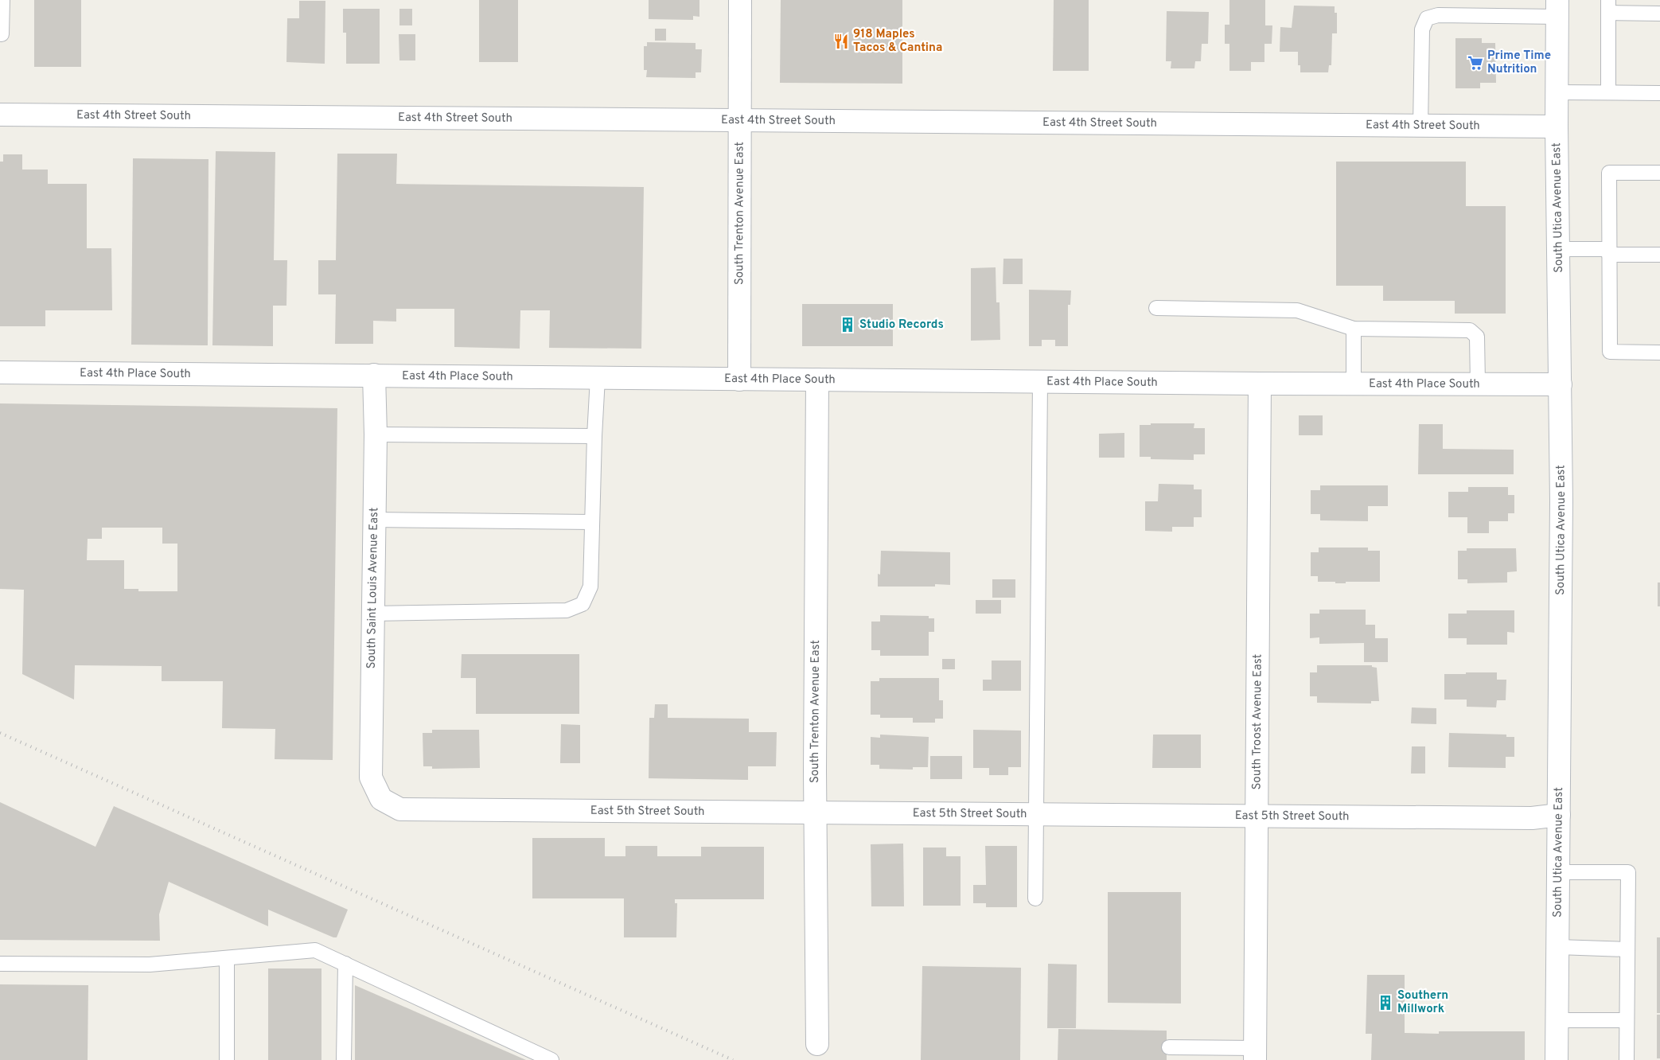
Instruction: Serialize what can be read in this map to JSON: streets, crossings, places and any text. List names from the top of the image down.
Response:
{
  "streets": {
    "street": [
      "East 4th Street South",
      "South Utica Avenue East",
      "South Trenton Avenue East",
      "East 4th Place South",
      "South Saint Louis Avenue East",
      "South Troost Avenue East",
      "East 5th Street South"
    ]
  },
  "crossings": [
    ["East 4th Street South", "South Utica Avenue East"],
    ["East 4th Street South", "South Trenton Avenue East"],
    ["South Utica Avenue East", "East 4th Place South"],
    ["South Utica Avenue East", "East 5th Street South"],
    ["South Trenton Avenue East", "East 4th Place South"],
    ["South Trenton Avenue East", "East 5th Street South"],
    ["East 4th Place South", "South Saint Louis Avenue East"],
    ["East 4th Place South", "South Troost Avenue East"],
    ["South Saint Louis Avenue East", "East 5th Street South"],
    ["South Troost Avenue East", "East 5th Street South"]
  ],
  "places": {
    "restaurant": ["918 Maples Tacos & Cantina"],
    "supermarket": ["Prime Time Nutrition"],
    "building": ["Studio Records", "Southern Millwork"]
  }
}
